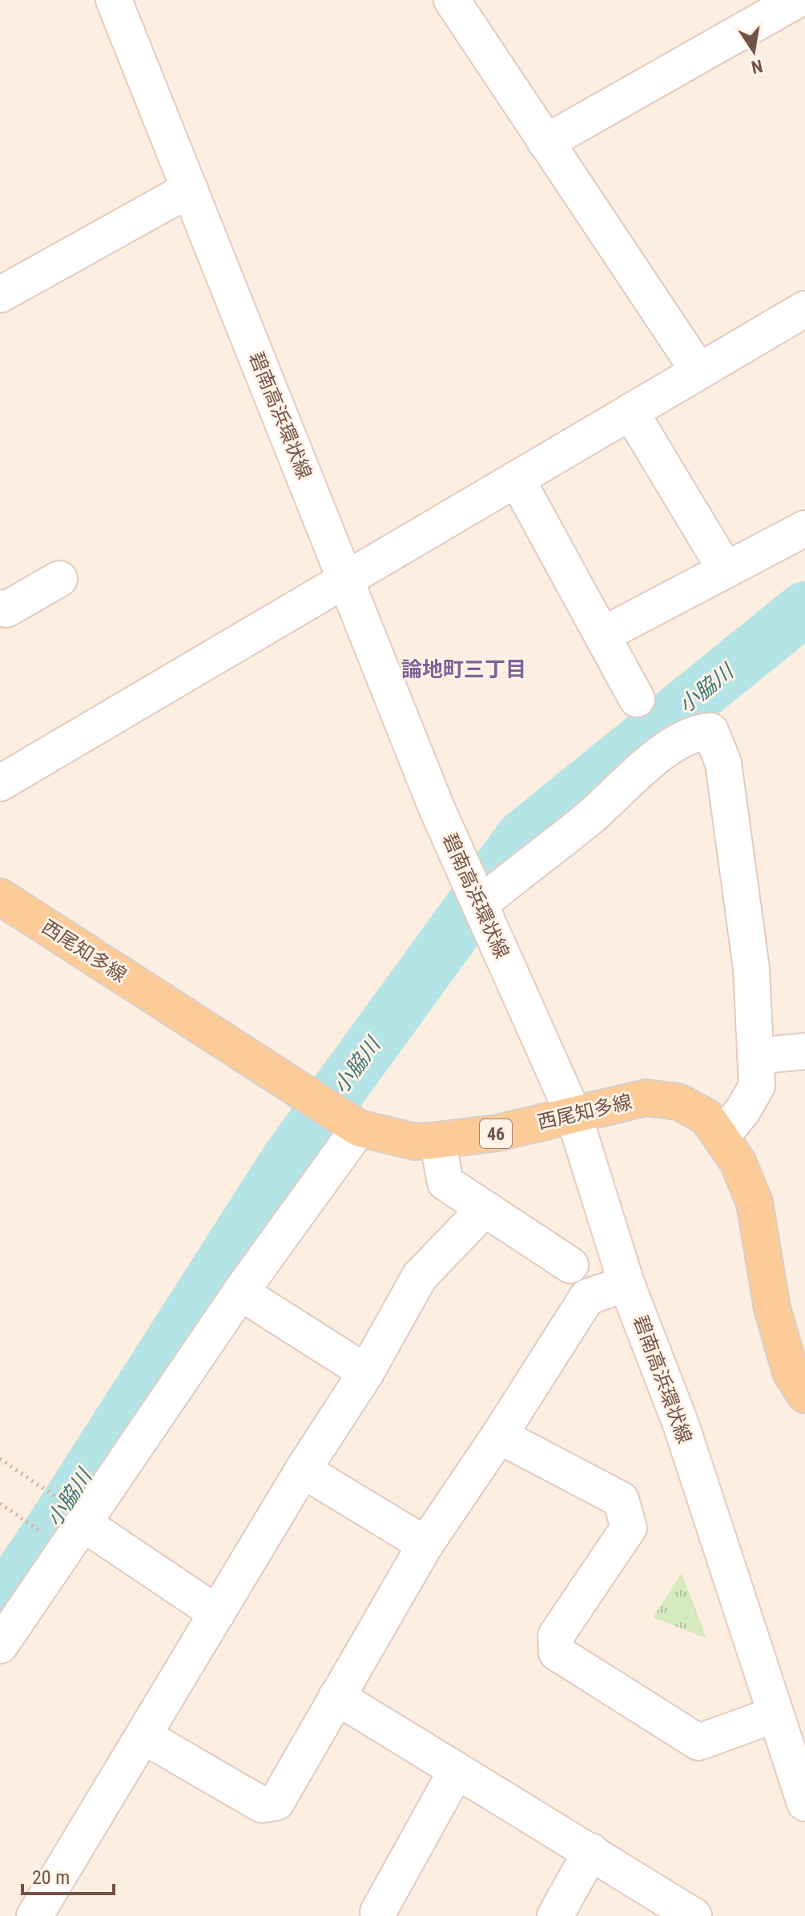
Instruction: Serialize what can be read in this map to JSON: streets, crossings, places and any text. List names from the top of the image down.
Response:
{
  "streets": {
    "main road": ["西尾知多線", "46"],
    "street": ["碧南高浜環状線"]
  },
  "crossings": [
    ["碧南高浜環状線", "西尾知多線"]
  ],
  "districts": ["論地町三丁目"],
  "water": ["小脇川"],
  "scale_bar": "20 m",
  "north": "bottom"
}
